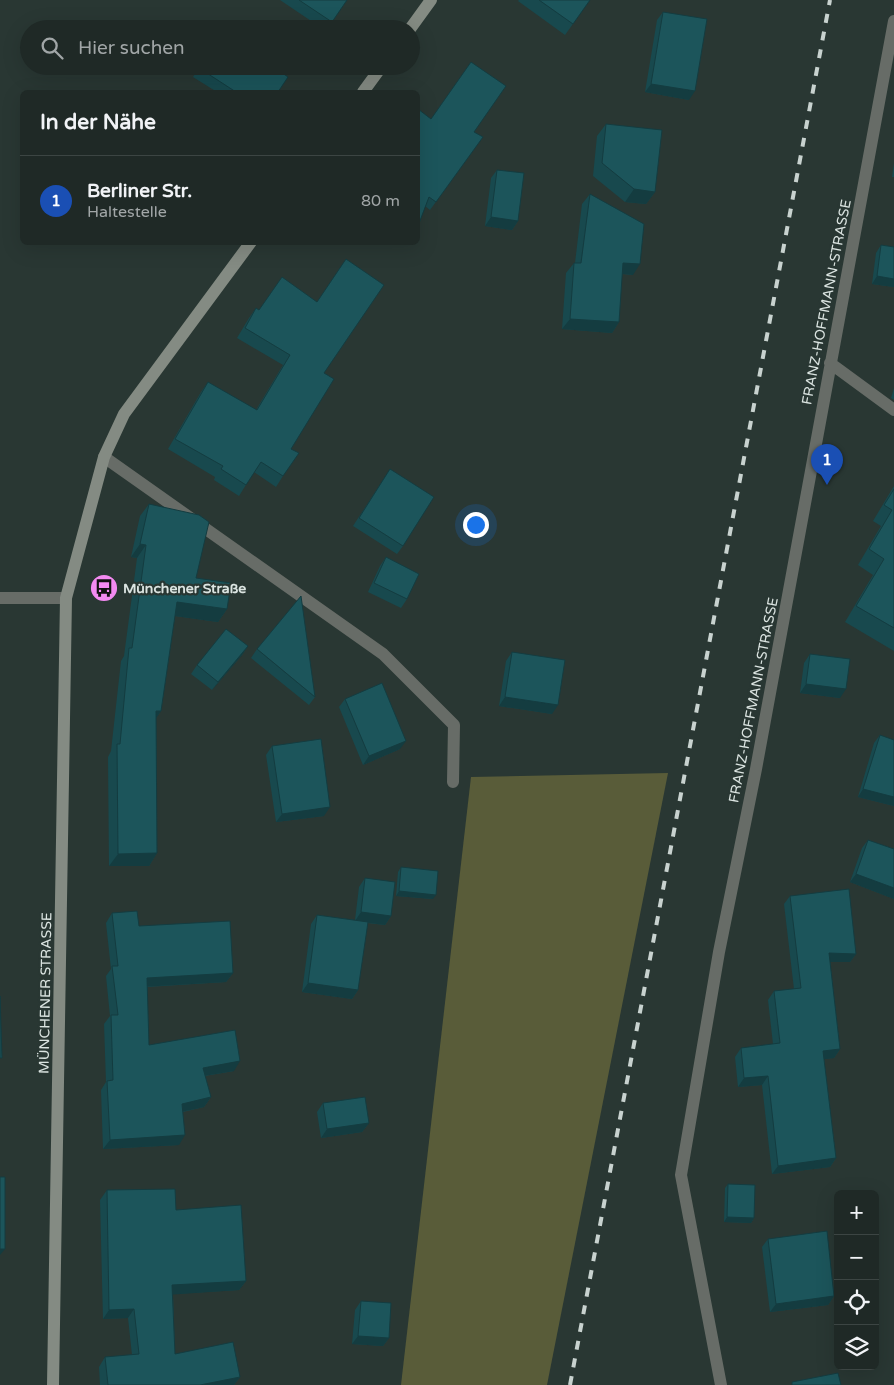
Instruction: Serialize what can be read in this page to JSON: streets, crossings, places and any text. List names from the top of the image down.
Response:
{
  "streets": {
    "main road": ["MÜNCHENER STRASSE"],
    "street": ["FRANZ-HOFFMANN-STRASSE"]
  },
  "places": {
    "bus stop": ["Münchener Straße"]
  },
  "page": {
    "search": "Hier suchen",
    "heading": "In der Nähe",
    "list": [
      {
        "mark": "1",
        "name": "Berliner Str.",
        "note": "Haltestelle",
        "value": "80 m"
      }
    ],
    "pins": "1",
    "map_buttons": ["+", "−"]
  }
}
